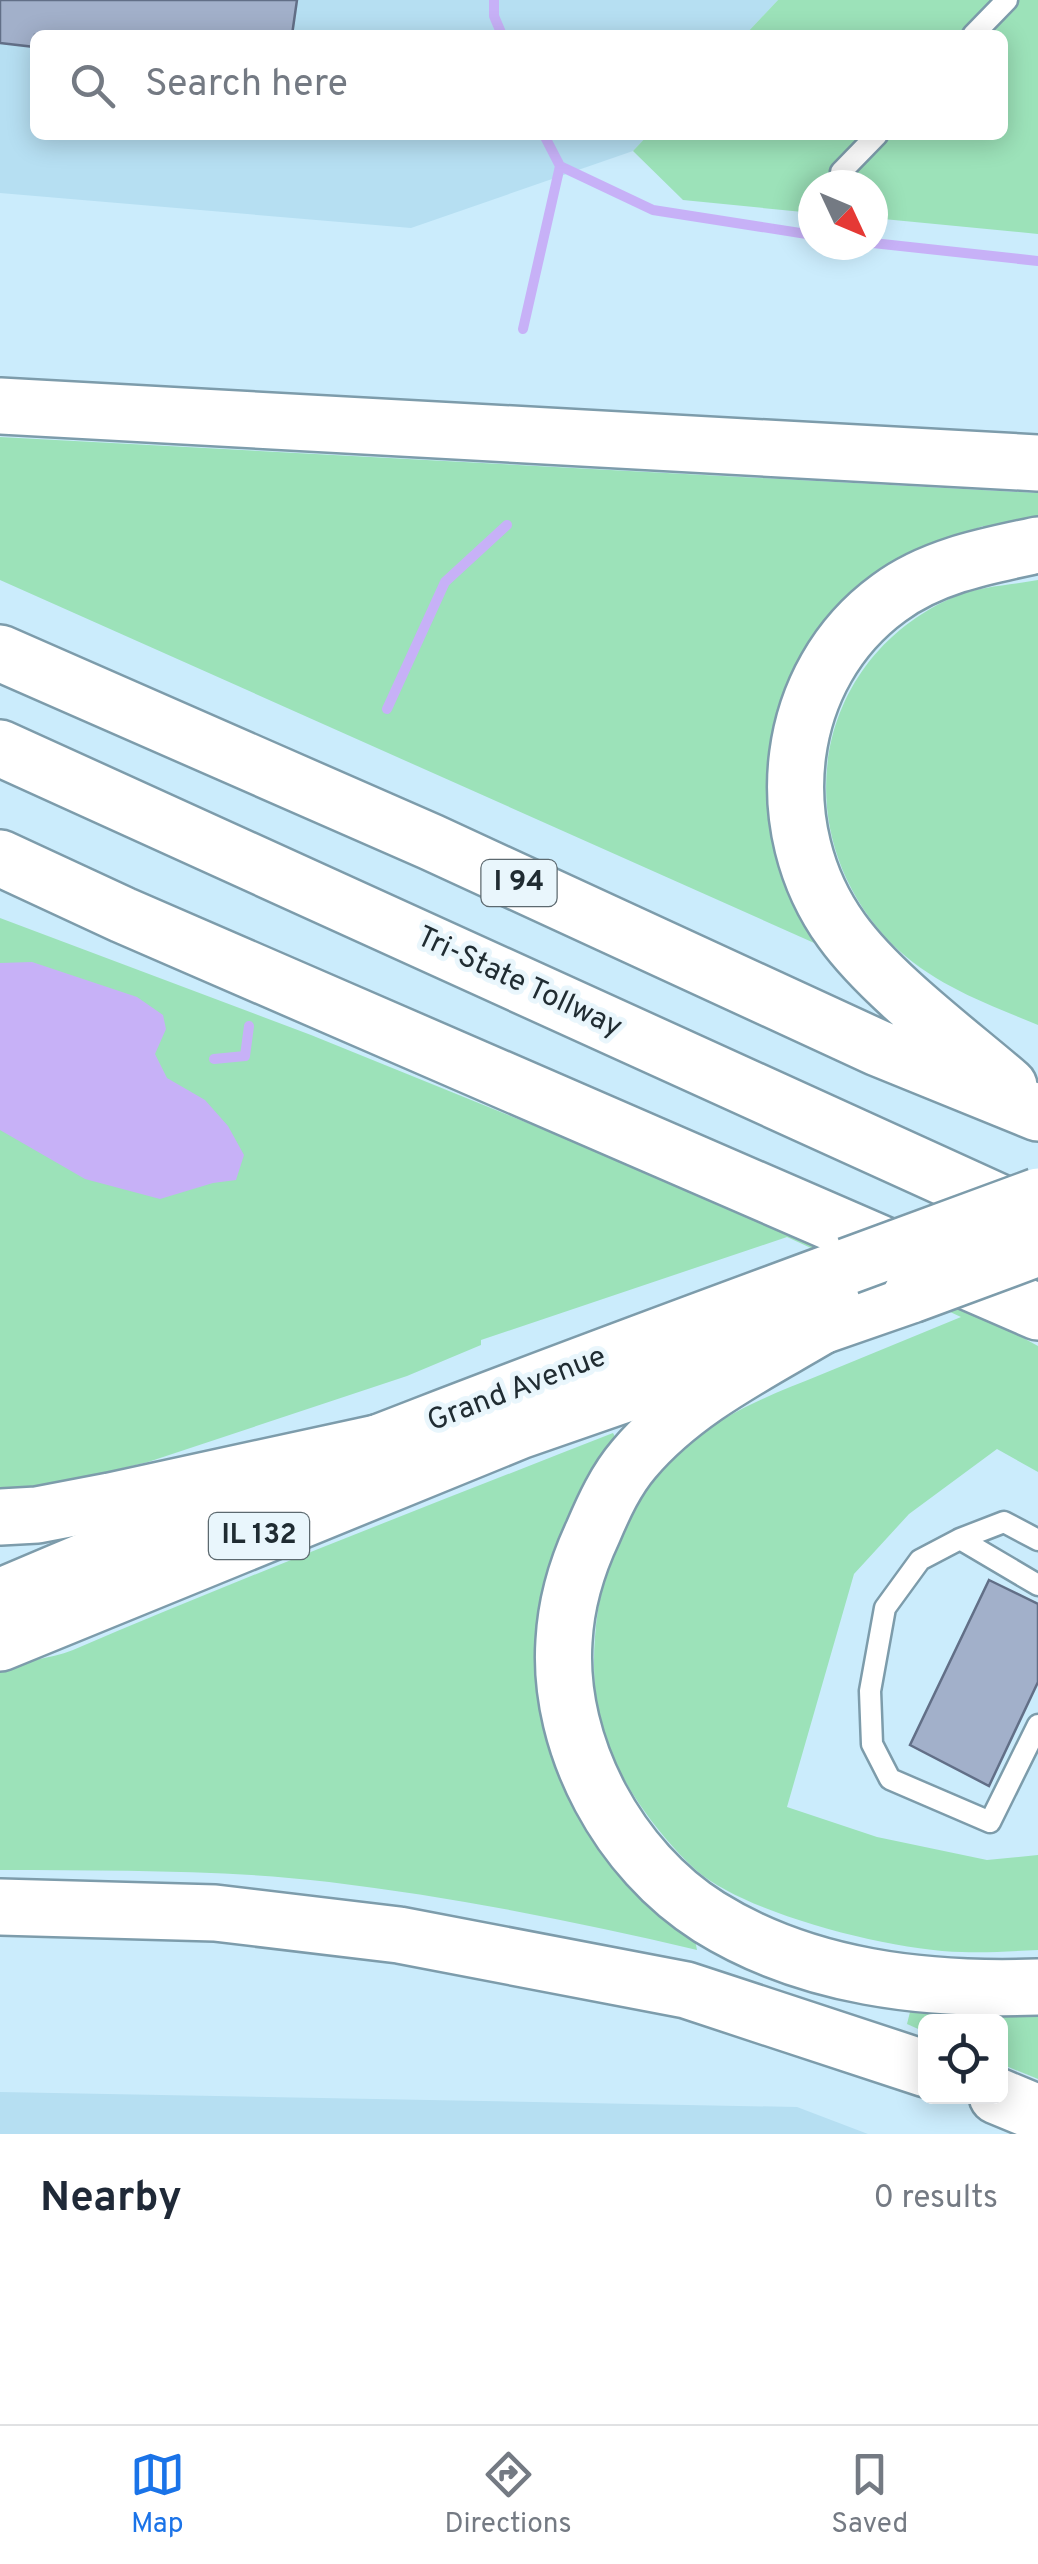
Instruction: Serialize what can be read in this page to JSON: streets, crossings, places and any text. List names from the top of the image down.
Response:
{
  "streets": {
    "main road": [
      "I 94",
      "Tri-State Tollway",
      "Grand Avenue",
      "IL 132"
    ]
  },
  "north": "bottom right",
  "page": {
    "search": "Search here",
    "heading": ["Nearby", "0 results"],
    "nav": ["Map", "Directions", "Saved"]
  }
}
